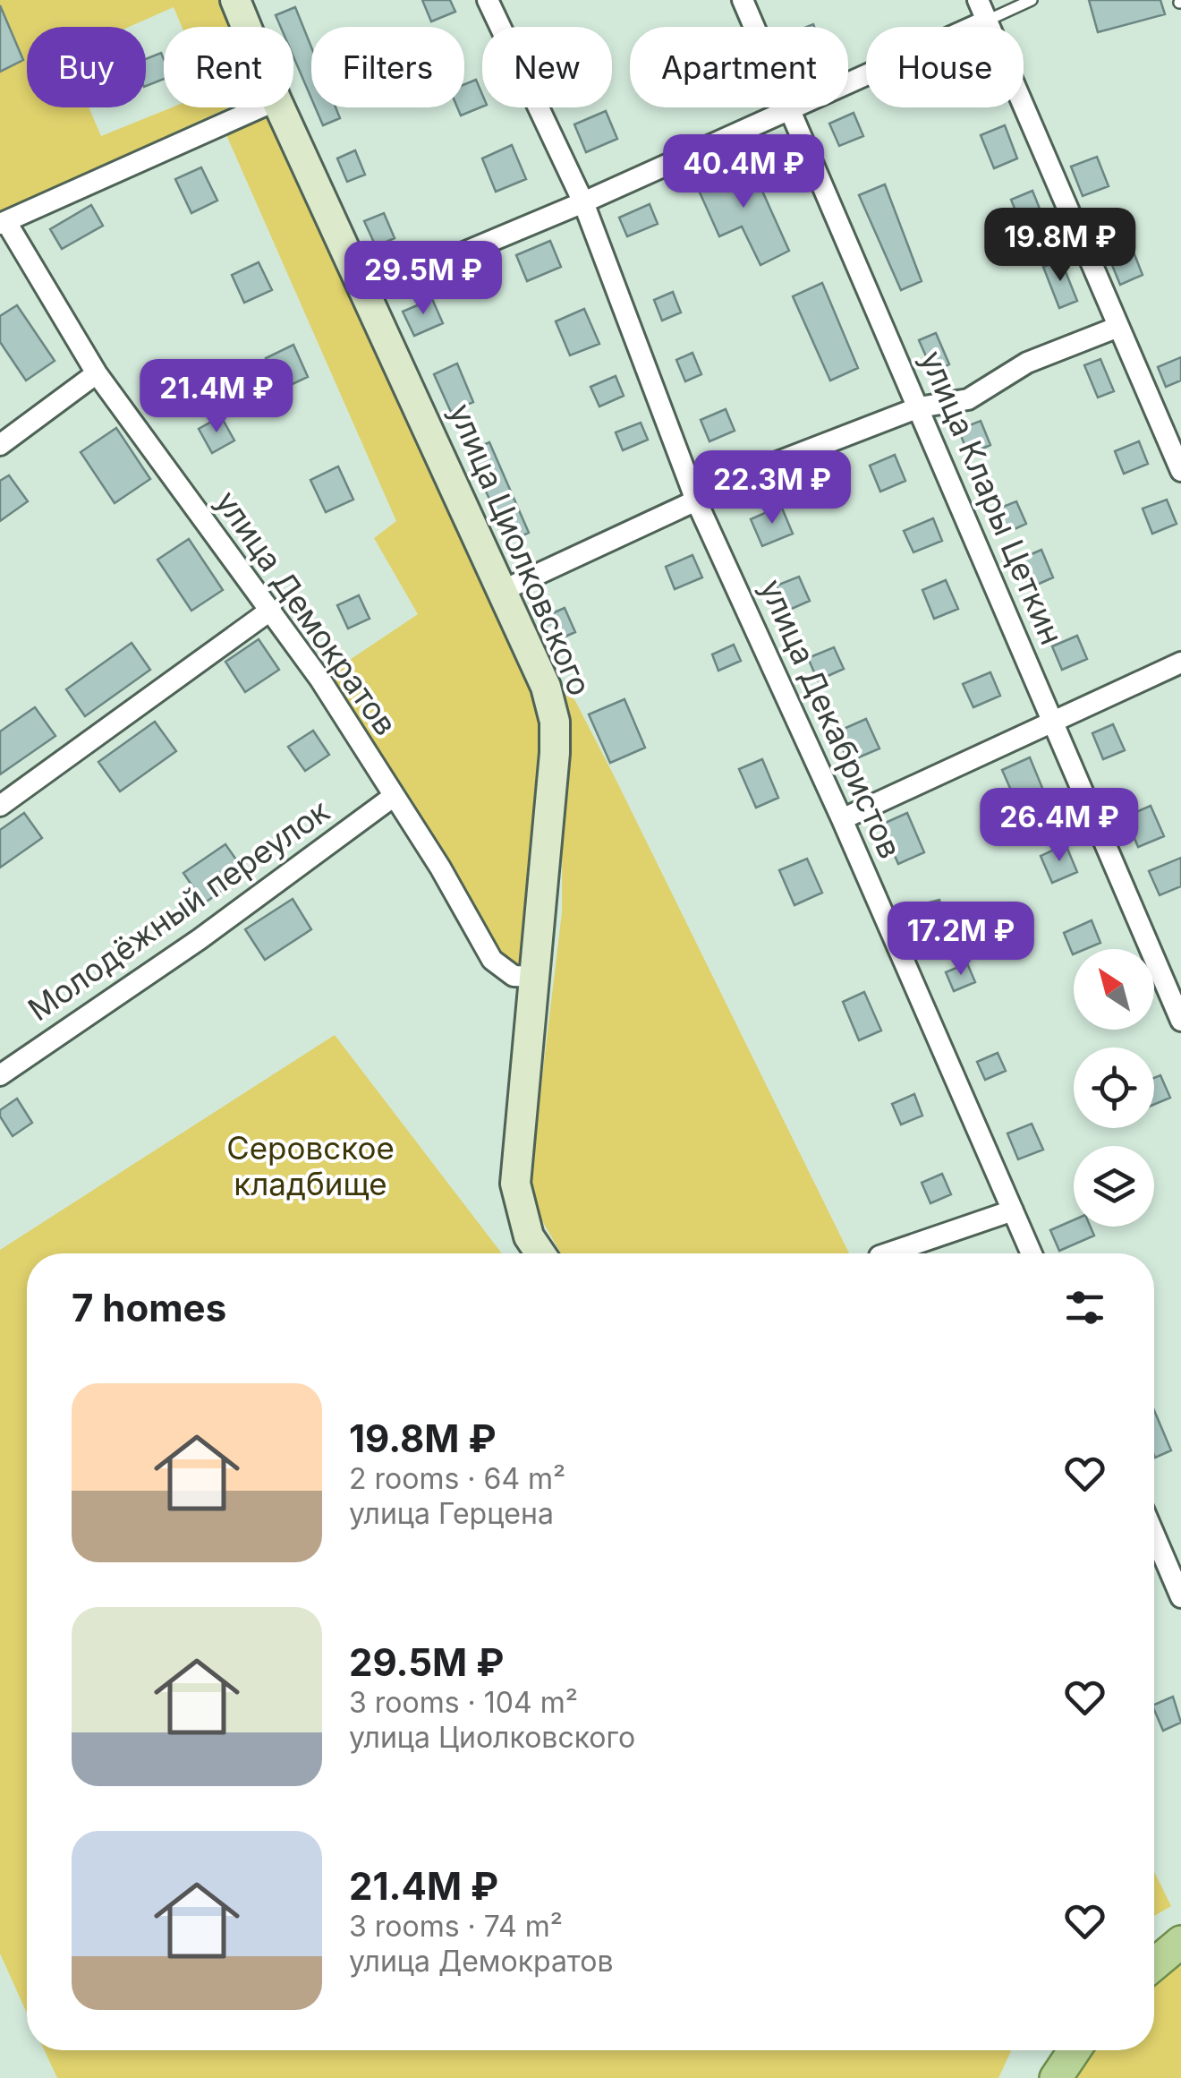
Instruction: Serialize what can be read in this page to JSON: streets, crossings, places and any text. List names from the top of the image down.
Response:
{
  "streets": {
    "main road": ["улица Циолковского"],
    "street": [
      "улица Клары Цеткин",
      "улица Демократов",
      "улица Декабристов",
      "Молодёжный переулок"
    ]
  },
  "crossings": [
    ["улица Циолковского", "улица Демократов"],
    ["улица Демократов", "Молодёжный переулок"]
  ],
  "parks": ["Серовское кладбище"],
  "north": "top left",
  "page": {
    "chip": [
      "Buy",
      "Rent",
      "Filters",
      "New",
      "Apartment",
      "House"
    ],
    "price": [
      "40.4M ₽",
      "19.8M ₽",
      "29.5M ₽",
      "21.4M ₽",
      "22.3M ₽",
      "26.4M ₽",
      "17.2M ₽"
    ],
    "heading": "7 homes",
    "list": [
      {
        "name": "19.8M ₽",
        "note": "2 rooms · 64 m² · улица Герцена"
      },
      {
        "name": "29.5M ₽",
        "note": "3 rooms · 104 m² · улица Циолковского"
      },
      {
        "name": "21.4M ₽",
        "note": "3 rooms · 74 m² · улица Демократов"
      }
    ]
  }
}
